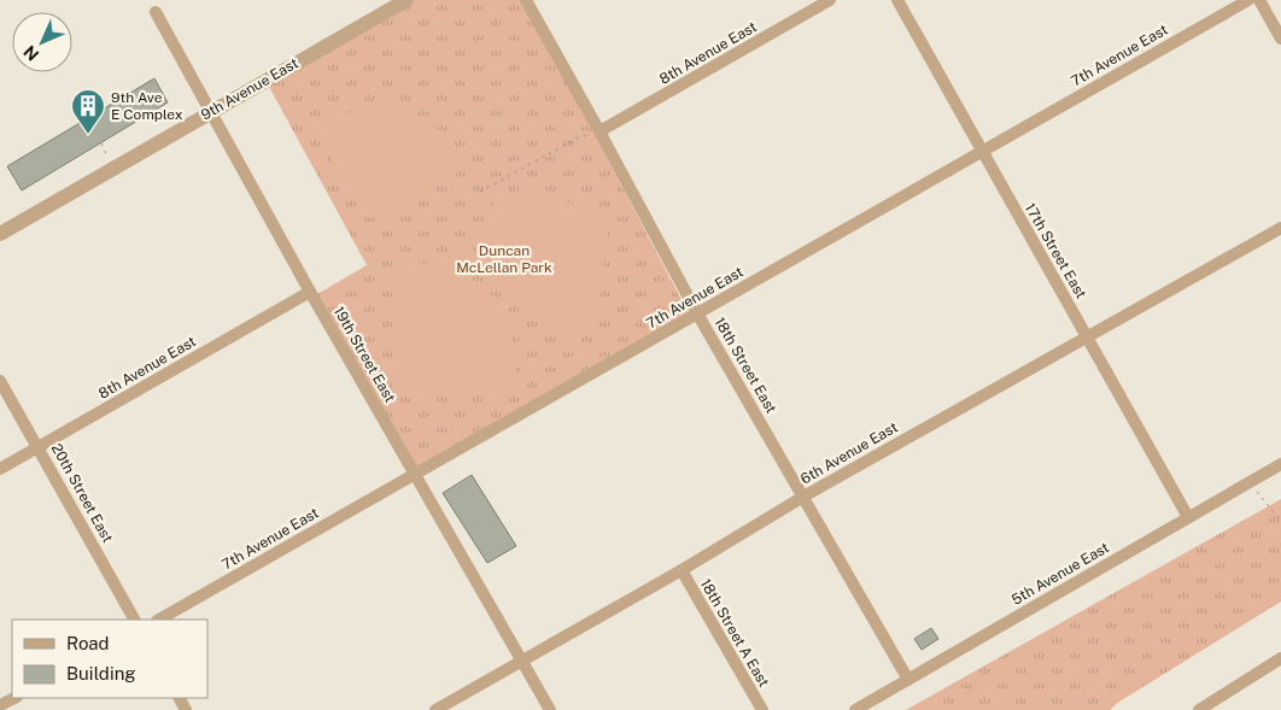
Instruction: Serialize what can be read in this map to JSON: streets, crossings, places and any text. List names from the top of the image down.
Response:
{
  "streets": {
    "street": [
      "8th Avenue East",
      "7th Avenue East",
      "9th Avenue East",
      "17th Street East",
      "19th Street East",
      "18th Street East",
      "6th Avenue East",
      "20th Street East",
      "5th Avenue East",
      "18th Street A East"
    ]
  },
  "crossings": [
    ["8th Avenue East", "19th Street East"],
    ["8th Avenue East", "18th Street East"],
    ["8th Avenue East", "20th Street East"],
    ["7th Avenue East", "17th Street East"],
    ["7th Avenue East", "19th Street East"],
    ["7th Avenue East", "18th Street East"],
    ["9th Avenue East", "19th Street East"],
    ["17th Street East", "6th Avenue East"],
    ["17th Street East", "5th Avenue East"],
    ["19th Street East", "6th Avenue East"],
    ["18th Street East", "6th Avenue East"],
    ["18th Street East", "5th Avenue East"],
    ["6th Avenue East", "18th Street A East"]
  ],
  "parks": ["Duncan McLellan Park"],
  "places": {
    "building": ["9th Ave E Complex"]
  },
  "legend": ["Road", "Building"],
  "north": "bottom left"
}
